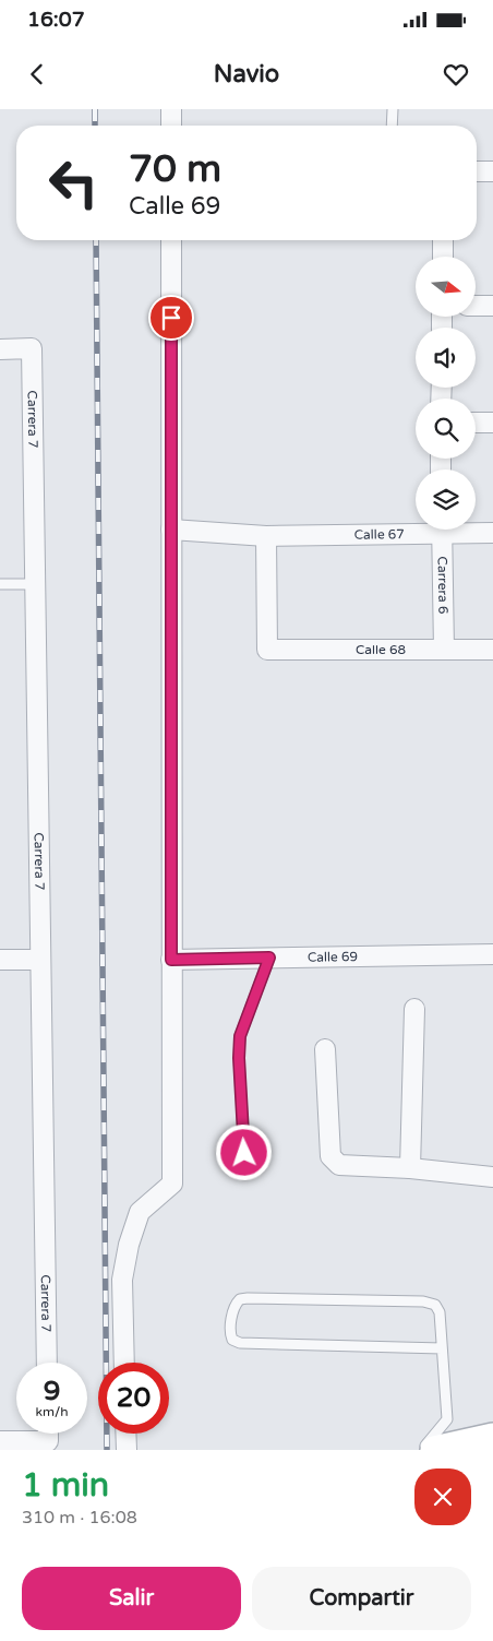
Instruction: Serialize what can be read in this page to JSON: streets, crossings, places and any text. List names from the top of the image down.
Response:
{
  "streets": {
    "street": [
      "Carrera 7",
      "Calle 67",
      "Carrera 6",
      "Calle 68",
      "Calle 69"
    ]
  },
  "crossings": [
    ["Calle 67", "Calle 68"],
    ["Carrera 6", "Calle 68"]
  ],
  "north": "right",
  "page": {
    "status": "16:07",
    "header": "Navio",
    "turn": ["70 m", "Calle 69"],
    "speed": "9 km/h",
    "limit": "20",
    "heading": ["1 min", "310 m · 16:08"],
    "buttons": ["Salir", "Compartir"]
  }
}
